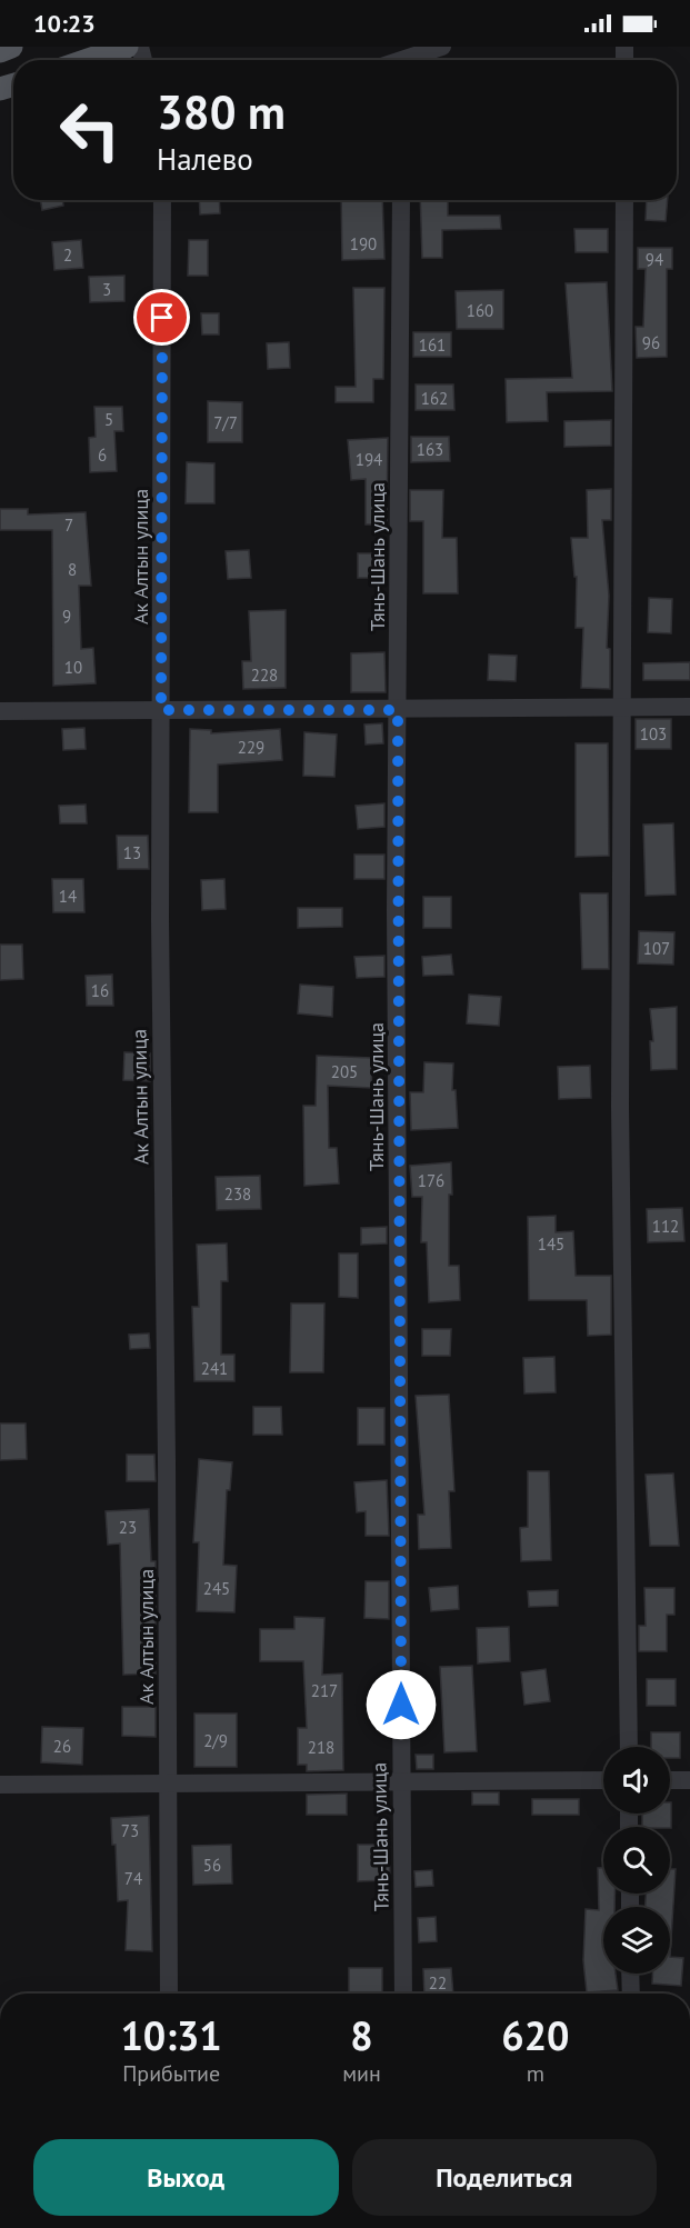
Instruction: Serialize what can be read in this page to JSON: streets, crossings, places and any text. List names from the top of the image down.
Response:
{
  "streets": {
    "street": ["Ак Алтын улица", "Тянь-Шань улица"]
  },
  "house_numbers": [
    "190",
    "2",
    "94",
    "3",
    "160",
    "96",
    "161",
    "162",
    "5",
    "7/7",
    "163",
    "6",
    "194",
    "7",
    "8",
    "9",
    "10",
    "228",
    "103",
    "229",
    "13",
    "14",
    "107",
    "16",
    "205",
    "176",
    "238",
    "112",
    "145",
    "241",
    "23",
    "245",
    "217",
    "2/9",
    "26",
    "218",
    "73",
    "56",
    "74",
    "22"
  ],
  "page": {
    "status": "10:23",
    "turn": ["380 m", "Налево"],
    "eta": [
      "10:31",
      "Прибытие",
      "8",
      "мин",
      "620",
      "m"
    ],
    "buttons": ["Выход", "Поделиться"]
  }
}
